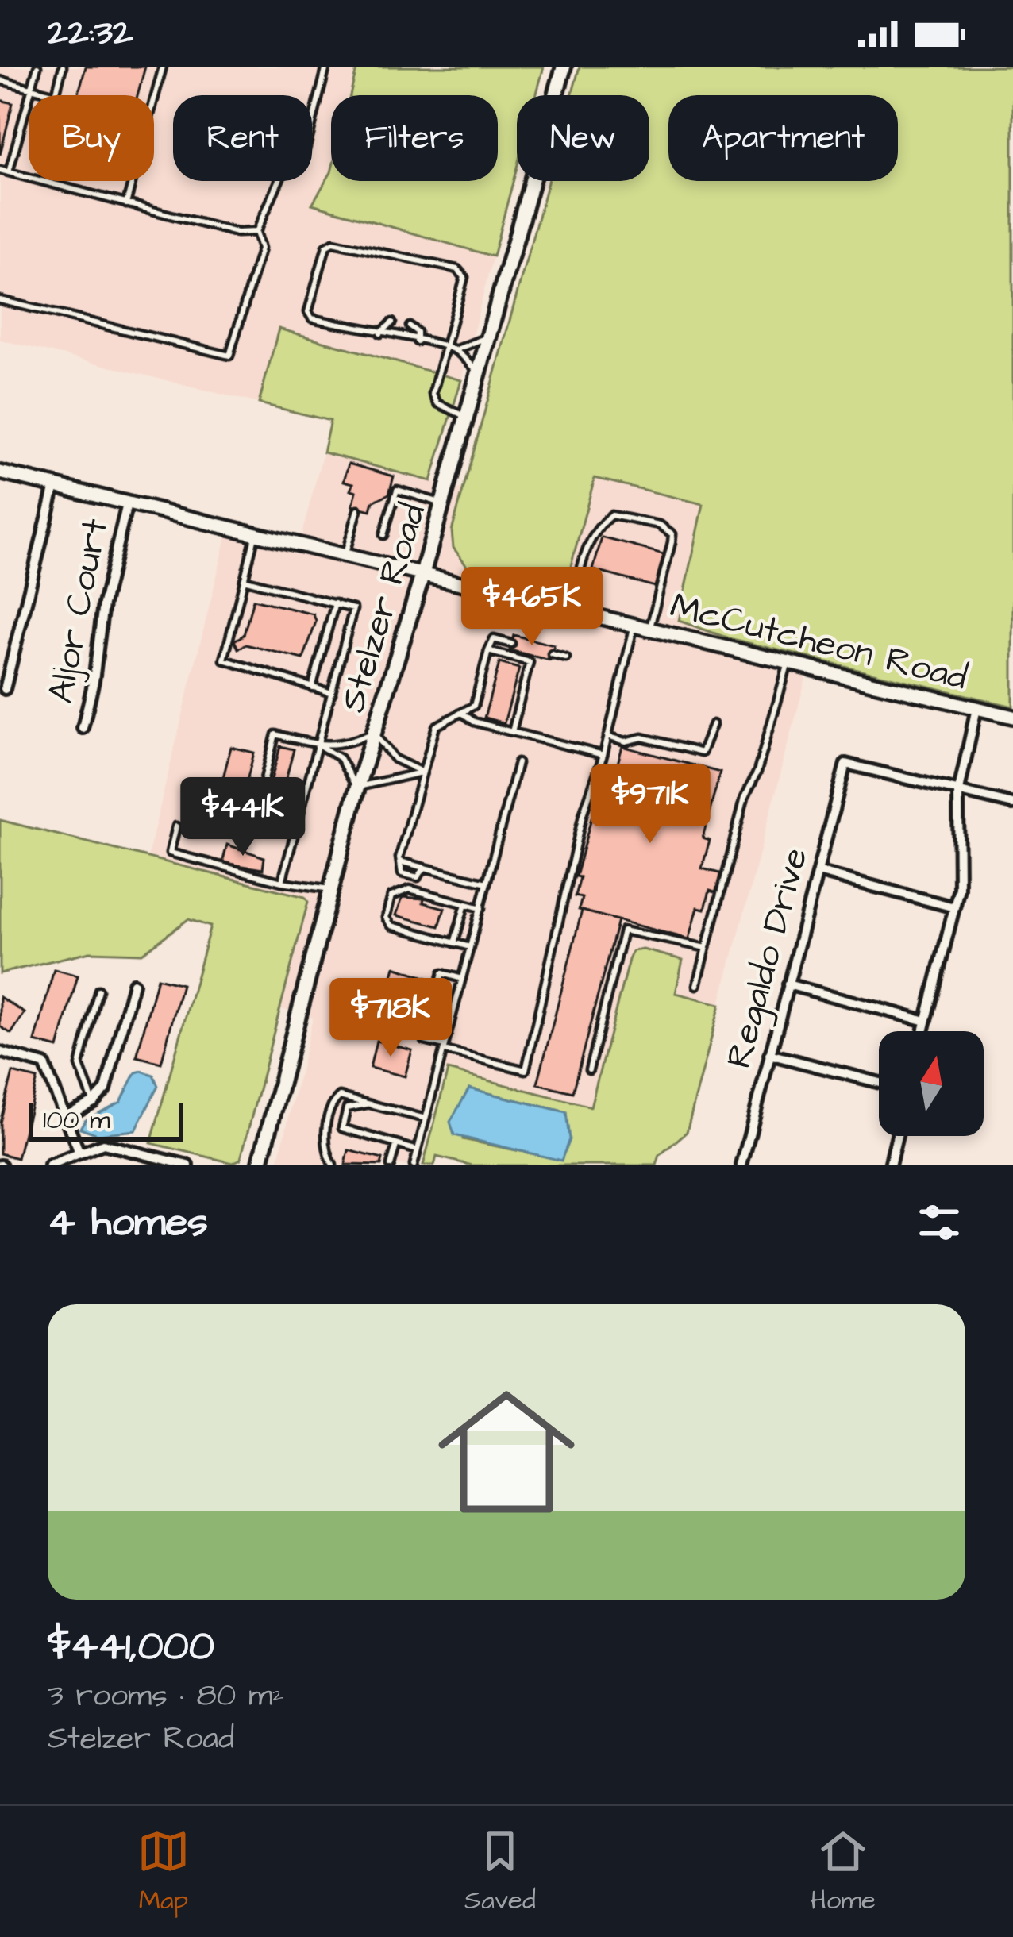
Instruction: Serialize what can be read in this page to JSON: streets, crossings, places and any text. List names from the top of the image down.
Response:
{
  "streets": {
    "main road": ["Stelzer Road", "McCutcheon Road"],
    "street": ["Aljor Court", "Regaldo Drive"]
  },
  "crossings": [
    ["Stelzer Road", "McCutcheon Road"],
    ["Aljor Court", "McCutcheon Road"]
  ],
  "scale_bar": "100 m",
  "north": "top",
  "page": {
    "status": "22:32",
    "chip": [
      "Buy",
      "Rent",
      "Filters",
      "New",
      "Apartment"
    ],
    "price": [
      "$465K",
      "$971K",
      "$441K",
      "$718K"
    ],
    "scale": "100 m",
    "heading": "4 homes",
    "list": [
      {
        "name": "$441,000",
        "note": "3 rooms · 80 m² · Stelzer Road"
      }
    ],
    "tabs": ["Map", "Saved", "Home"]
  }
}
